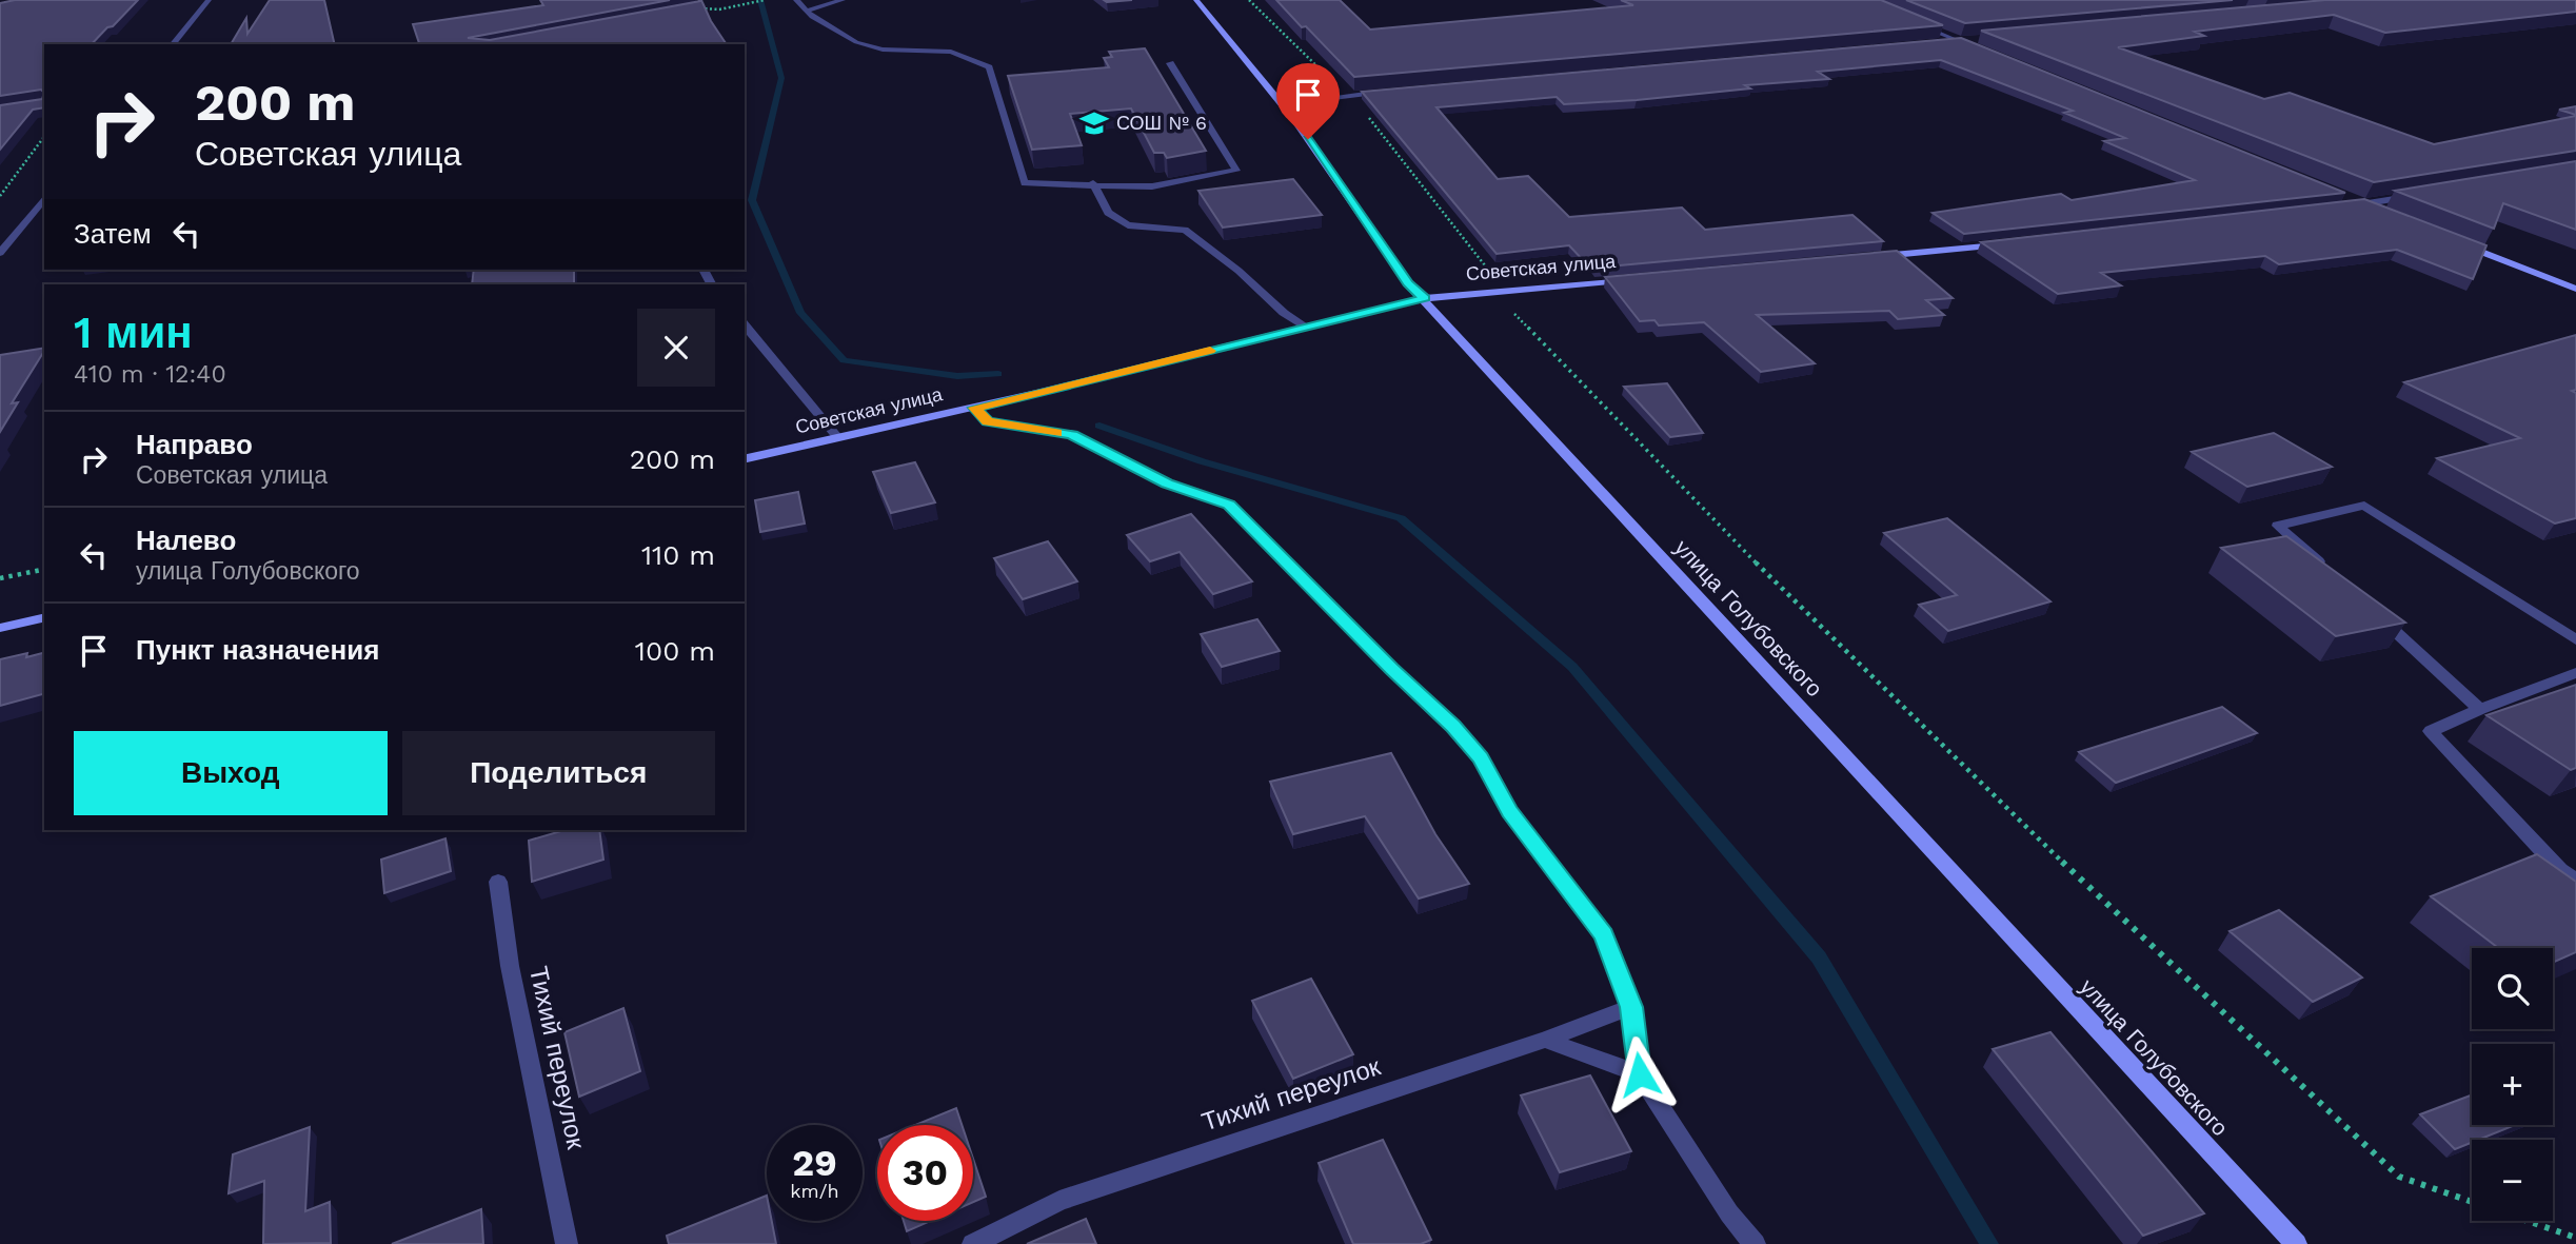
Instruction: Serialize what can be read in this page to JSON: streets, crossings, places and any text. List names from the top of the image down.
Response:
{
  "streets": {
    "street": ["Советская улица", "улица Голубовского", "Тихий переулок"]
  },
  "crossings": [
    ["Советская улица", "улица Голубовского"]
  ],
  "places": {
    "school or university": ["СОШ № 6"]
  },
  "page": {
    "turn": ["200 m", "Советская улица"],
    "then": "Затем",
    "heading": ["1 мин", "410 m · 12:40"],
    "list": [
      {
        "name": "Направо",
        "note": "Советская улица",
        "value": "200 m"
      },
      {
        "name": "Налево",
        "note": "улица Голубовского",
        "value": "110 m"
      },
      {
        "name": "Пункт назначения",
        "value": "100 m"
      }
    ],
    "buttons": ["Выход", "Поделиться"],
    "map_buttons": ["+", "−"],
    "speed": "29 km/h",
    "limit": "30"
  }
}
